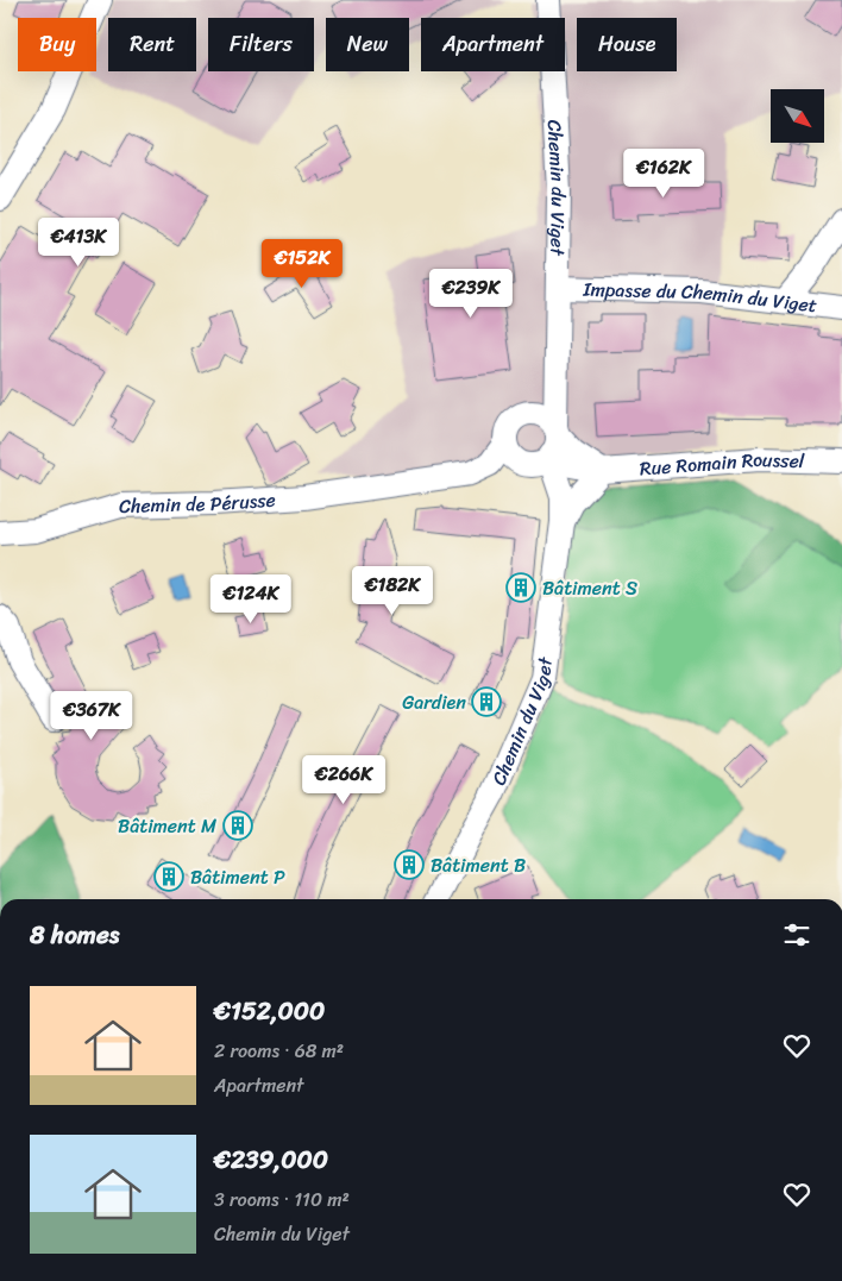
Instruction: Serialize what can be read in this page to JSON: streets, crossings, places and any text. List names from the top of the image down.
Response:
{
  "streets": {
    "street": [
      "Chemin du Viget",
      "Impasse du Chemin du Viget",
      "Rue Romain Roussel",
      "Chemin de Pérusse"
    ]
  },
  "crossings": [
    ["Chemin du Viget", "Impasse du Chemin du Viget"],
    ["Chemin du Viget", "Rue Romain Roussel"],
    ["Chemin du Viget", "Chemin de Pérusse"],
    ["Rue Romain Roussel", "Chemin de Pérusse"]
  ],
  "places": {
    "building": [
      "Bâtiment S",
      "Gardien",
      "Bâtiment M",
      "Bâtiment B",
      "Bâtiment P"
    ]
  },
  "north": "bottom right",
  "page": {
    "chip": [
      "Buy",
      "Rent",
      "Filters",
      "New",
      "Apartment",
      "House"
    ],
    "price": [
      "€162K",
      "€413K",
      "€152K",
      "€239K",
      "€182K",
      "€124K",
      "€367K",
      "€266K"
    ],
    "heading": "8 homes",
    "list": [
      {
        "name": "€152,000",
        "note": "2 rooms · 68 m² · Apartment"
      },
      {
        "name": "€239,000",
        "note": "3 rooms · 110 m² · Chemin du Viget"
      }
    ]
  }
}
